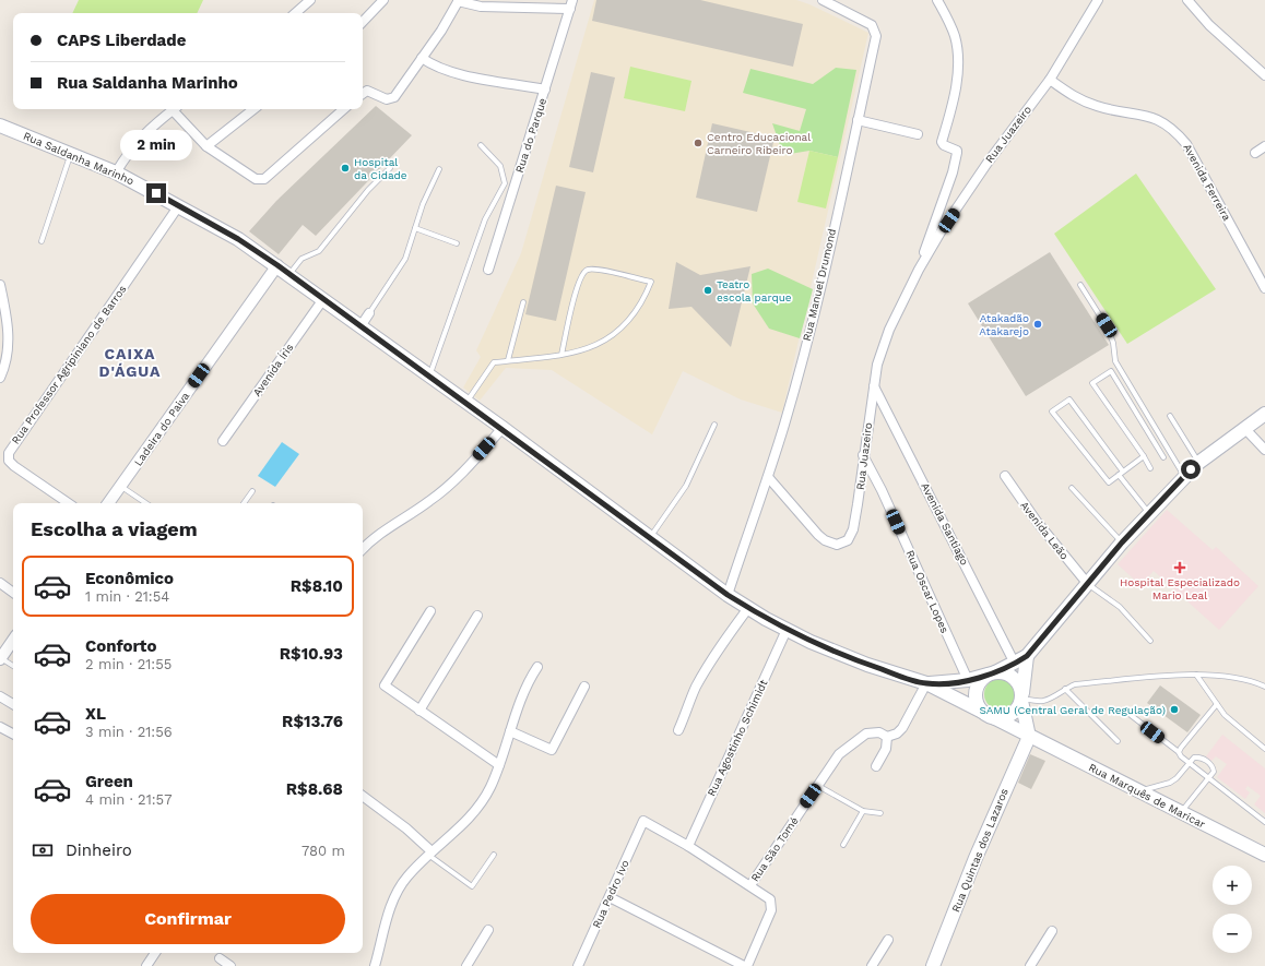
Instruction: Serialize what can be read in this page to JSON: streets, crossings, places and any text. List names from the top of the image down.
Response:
{
  "streets": {
    "main road": ["Rua Saldanha Marinho", "Rua Marquês de Maricar", "Rua Quintas dos Lazaros"],
    "street": [
      "Rua Juazeiro",
      "Rua do Parque",
      "Avenida Ferreira",
      "Rua Manuel Drumond",
      "Rua Professor Agripiniano de Barros",
      "Avenida Íris",
      "Ladeira do Paiva",
      "Avenida Santiago",
      "Avenida Leão",
      "Rua Oscar Lopes",
      "Rua Agostinho Schimidt",
      "Rua Sāo Tomé",
      "Rua Pedro Ivo"
    ]
  },
  "crossings": [
    ["Rua Juazeiro", "Avenida Ferreira"],
    ["Rua Juazeiro", "Rua Manuel Drumond"],
    ["Rua Juazeiro", "Avenida Santiago"],
    ["Rua Juazeiro", "Rua Oscar Lopes"],
    ["Rua Saldanha Marinho", "Rua Manuel Drumond"],
    ["Rua Saldanha Marinho", "Rua Professor Agripiniano de Barros"],
    ["Rua Saldanha Marinho", "Avenida Íris"],
    ["Rua Saldanha Marinho", "Ladeira do Paiva"],
    ["Rua Saldanha Marinho", "Avenida Santiago"],
    ["Rua Saldanha Marinho", "Rua Oscar Lopes"],
    ["Rua Saldanha Marinho", "Rua Agostinho Schimidt"],
    ["Rua Saldanha Marinho", "Rua Marquês de Maricar"],
    ["Rua Agostinho Schimidt", "Rua Pedro Ivo"],
    ["Rua Marquês de Maricar", "Rua Quintas dos Lazaros"]
  ],
  "districts": ["CAIXA D'ÁGUA"],
  "places": {
    "other": [
      "Centro Educacional Carneiro Ribeiro",
      "Hospital da Cidade",
      "Teatro escola parque",
      "Atakadão Atakarejo",
      "SAMU (Central Geral de Regulação)"
    ],
    "health": ["Hospital Especializado Mario Leal"]
  },
  "page": {
    "banner": ["CAPS Liberdade", "Rua Saldanha Marinho"],
    "bubble": "2 min",
    "heading": "Escolha a viagem",
    "list": [
      {
        "name": "Econômico",
        "note": "1 min · 21:54",
        "value": "R$8.10"
      },
      {
        "name": "Conforto",
        "note": "2 min · 21:55",
        "value": "R$10.93"
      },
      {
        "name": "XL",
        "note": "3 min · 21:56",
        "value": "R$13.76"
      },
      {
        "name": "Green",
        "note": "4 min · 21:57",
        "value": "R$8.68"
      }
    ],
    "pay": ["Dinheiro", "780 m"],
    "map_buttons": ["+", "−"],
    "buttons": "Confirmar"
  }
}
